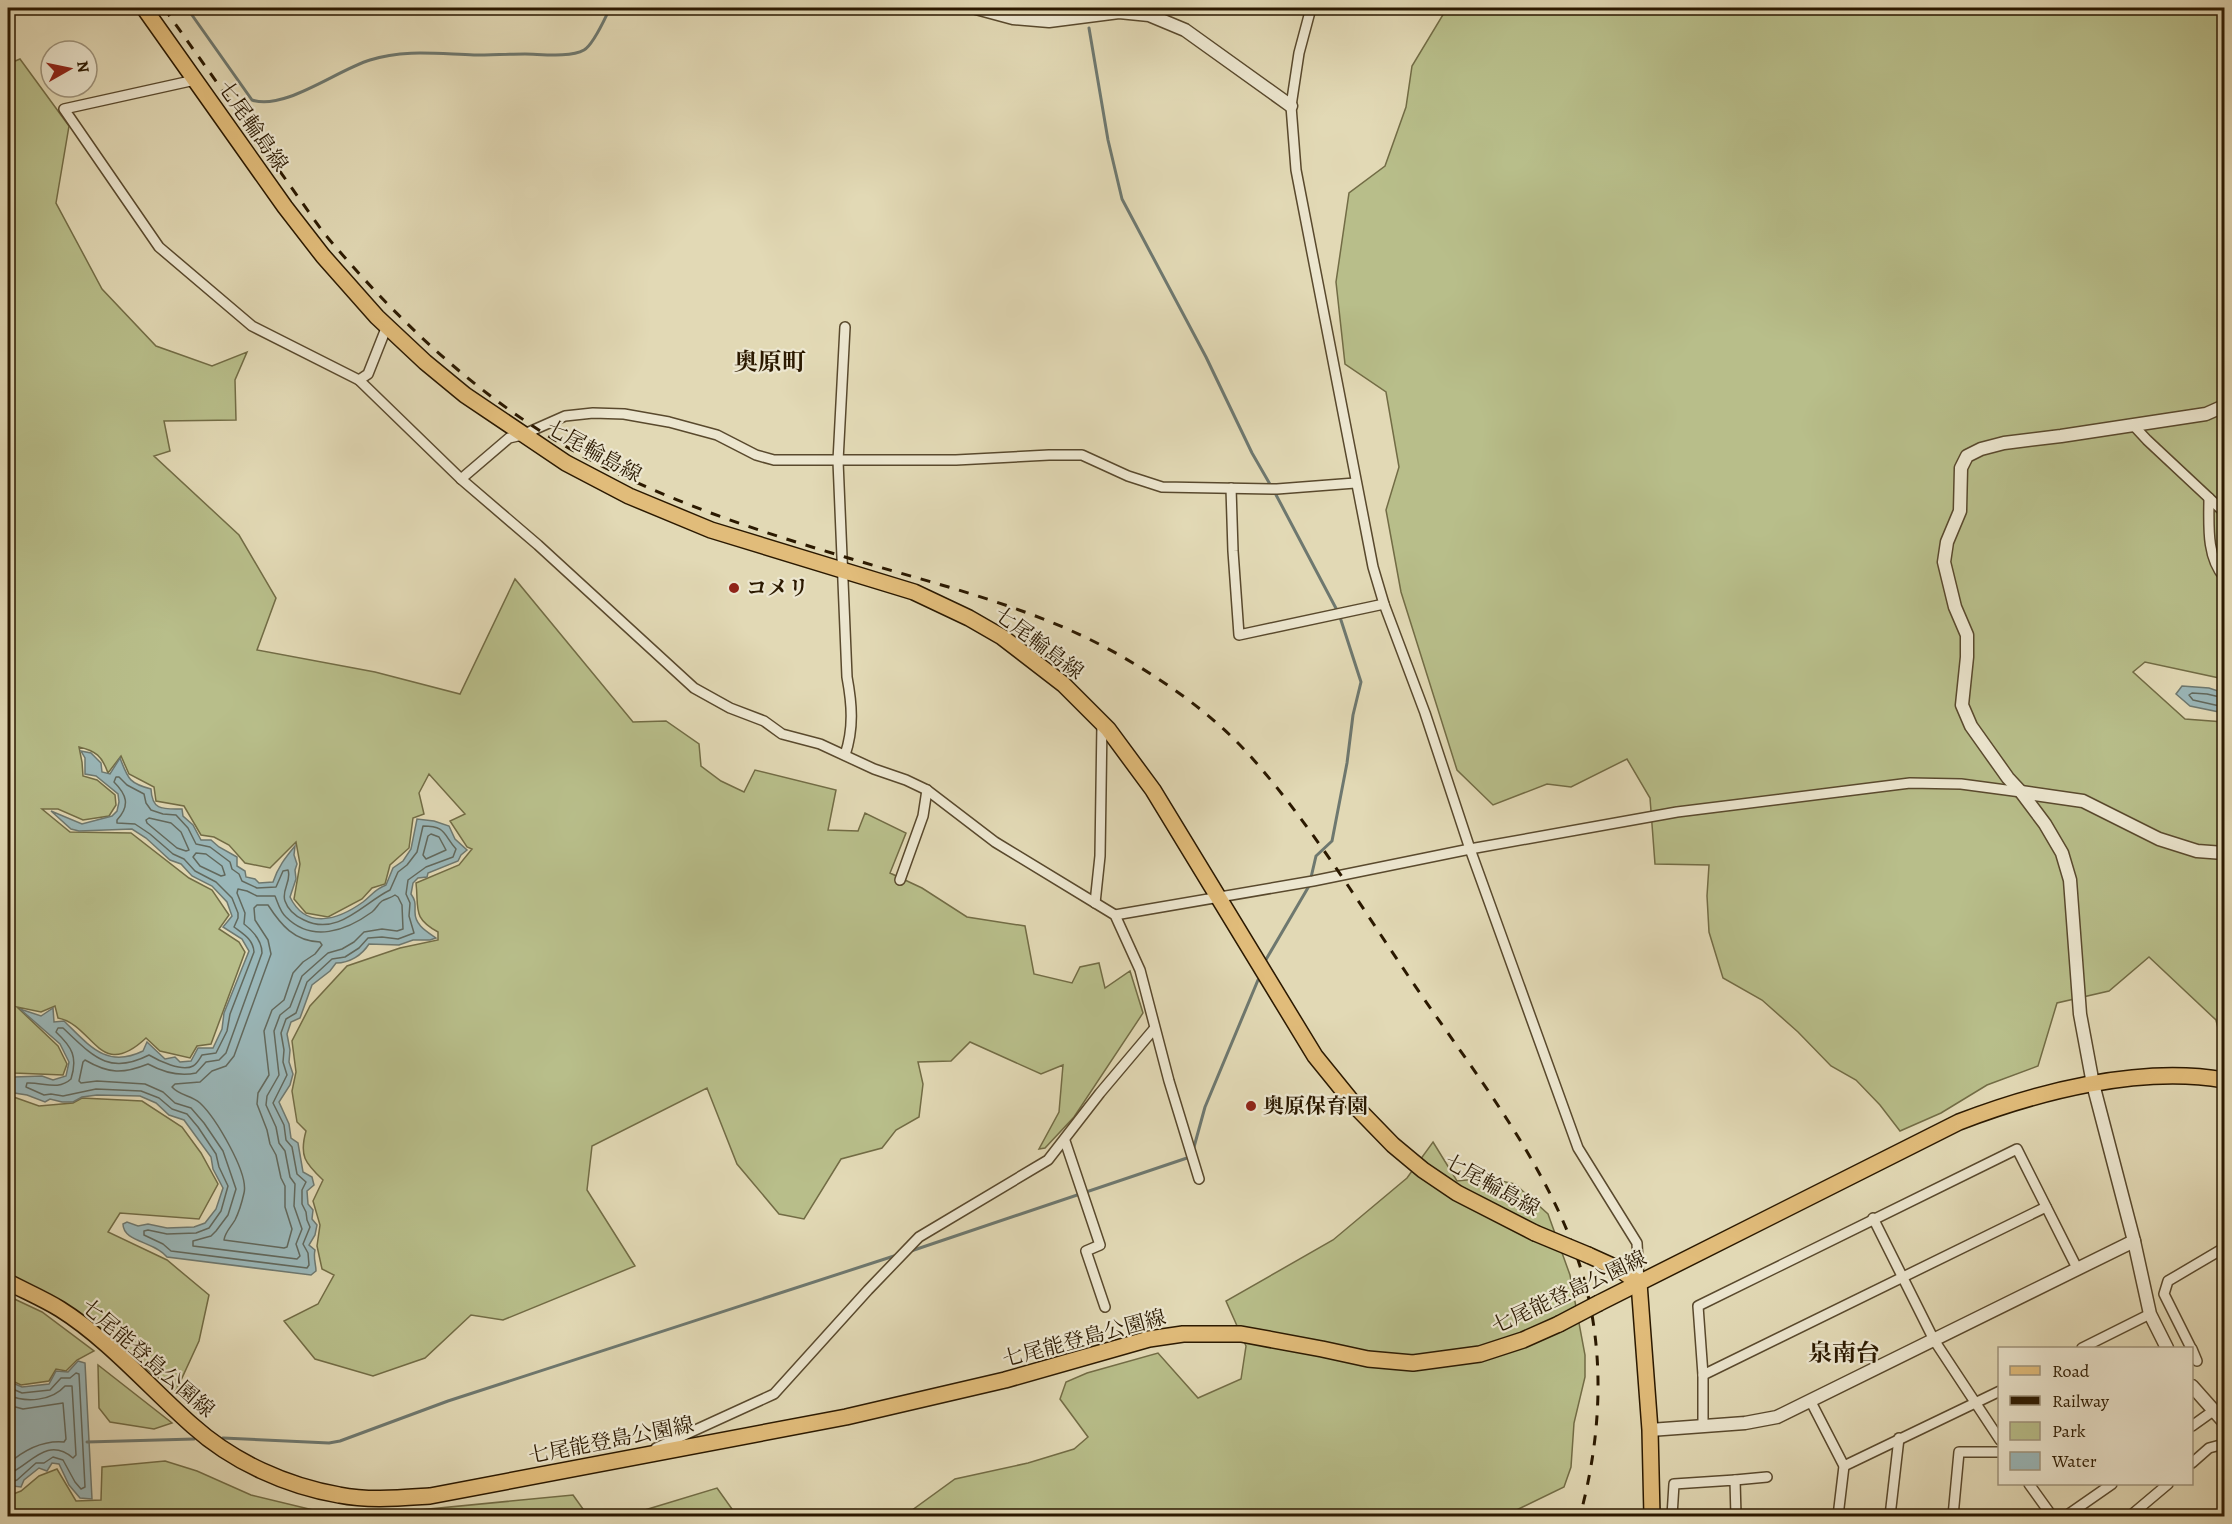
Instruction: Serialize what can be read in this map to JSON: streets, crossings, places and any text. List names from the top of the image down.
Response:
{
  "streets": {
    "main road": ["七尾輪島線", "七尾能登島公園線"]
  },
  "crossings": [
    ["七尾輪島線", "七尾能登島公園線"]
  ],
  "districts": ["奥原町", "泉南台"],
  "places": ["コメリ", "奥原保育園"],
  "legend": [
    "Road",
    "Railway",
    "Park",
    "Water"
  ],
  "north": "right"
}
